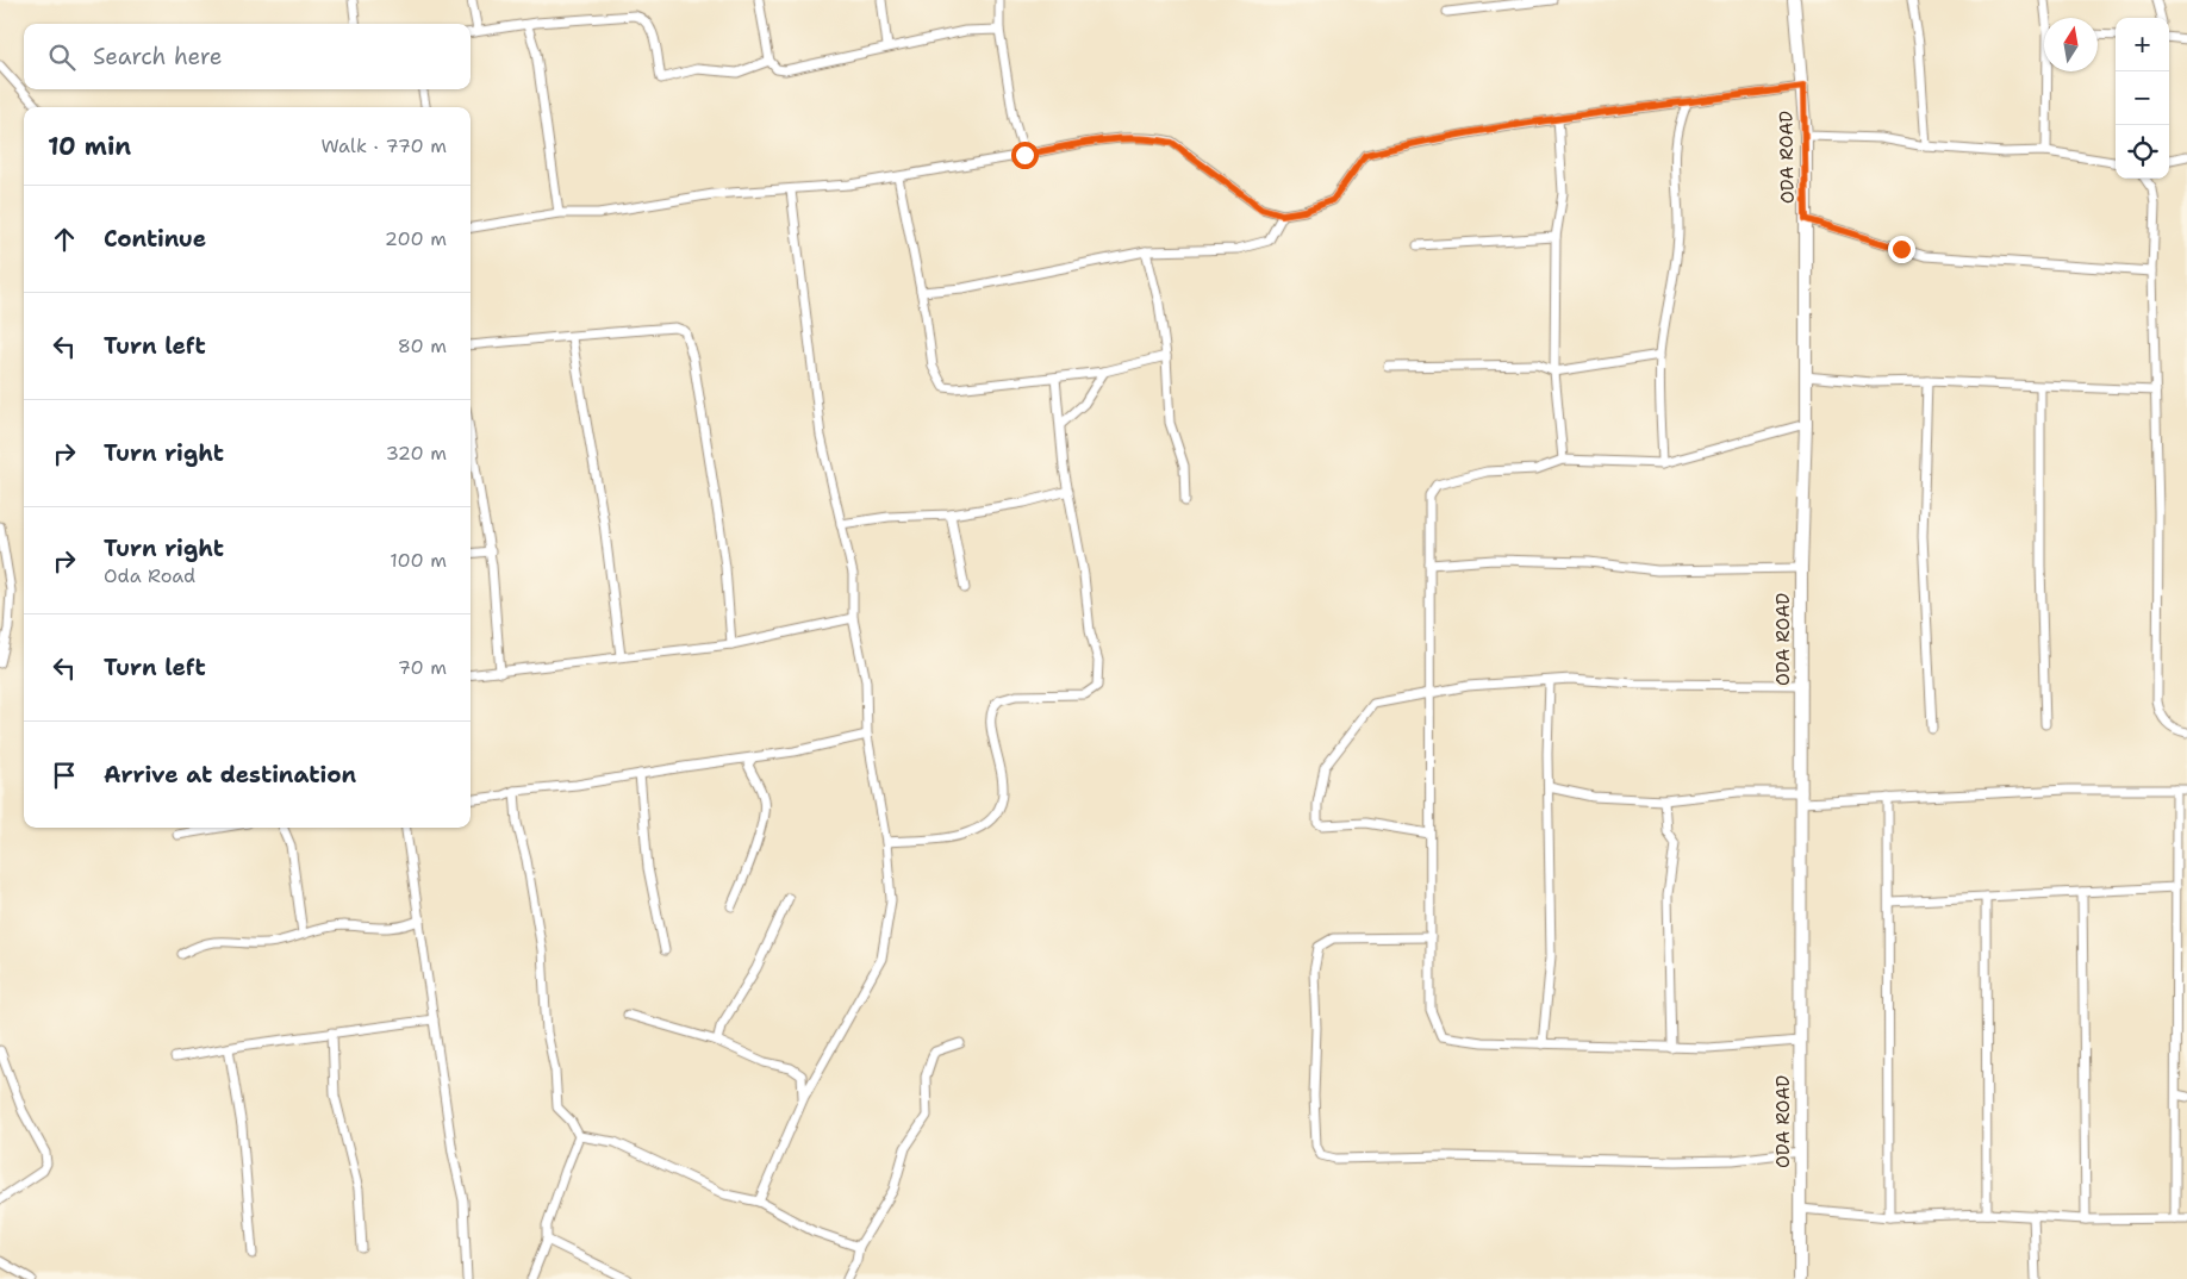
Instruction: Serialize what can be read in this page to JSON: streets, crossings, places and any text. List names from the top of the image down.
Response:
{
  "streets": {
    "street": ["ODA ROAD"]
  },
  "north": "top",
  "page": {
    "map_buttons": ["+", "−"],
    "search": "Search here",
    "heading": ["10 min", "Walk · 770 m"],
    "list": [
      ["Continue", "200 m"],
      ["Turn left", "80 m"],
      ["Turn right", "320 m"],
      ["Turn right", "Oda Road", "100 m"],
      ["Turn left", "70 m"],
      "Arrive at destination"
    ]
  }
}
